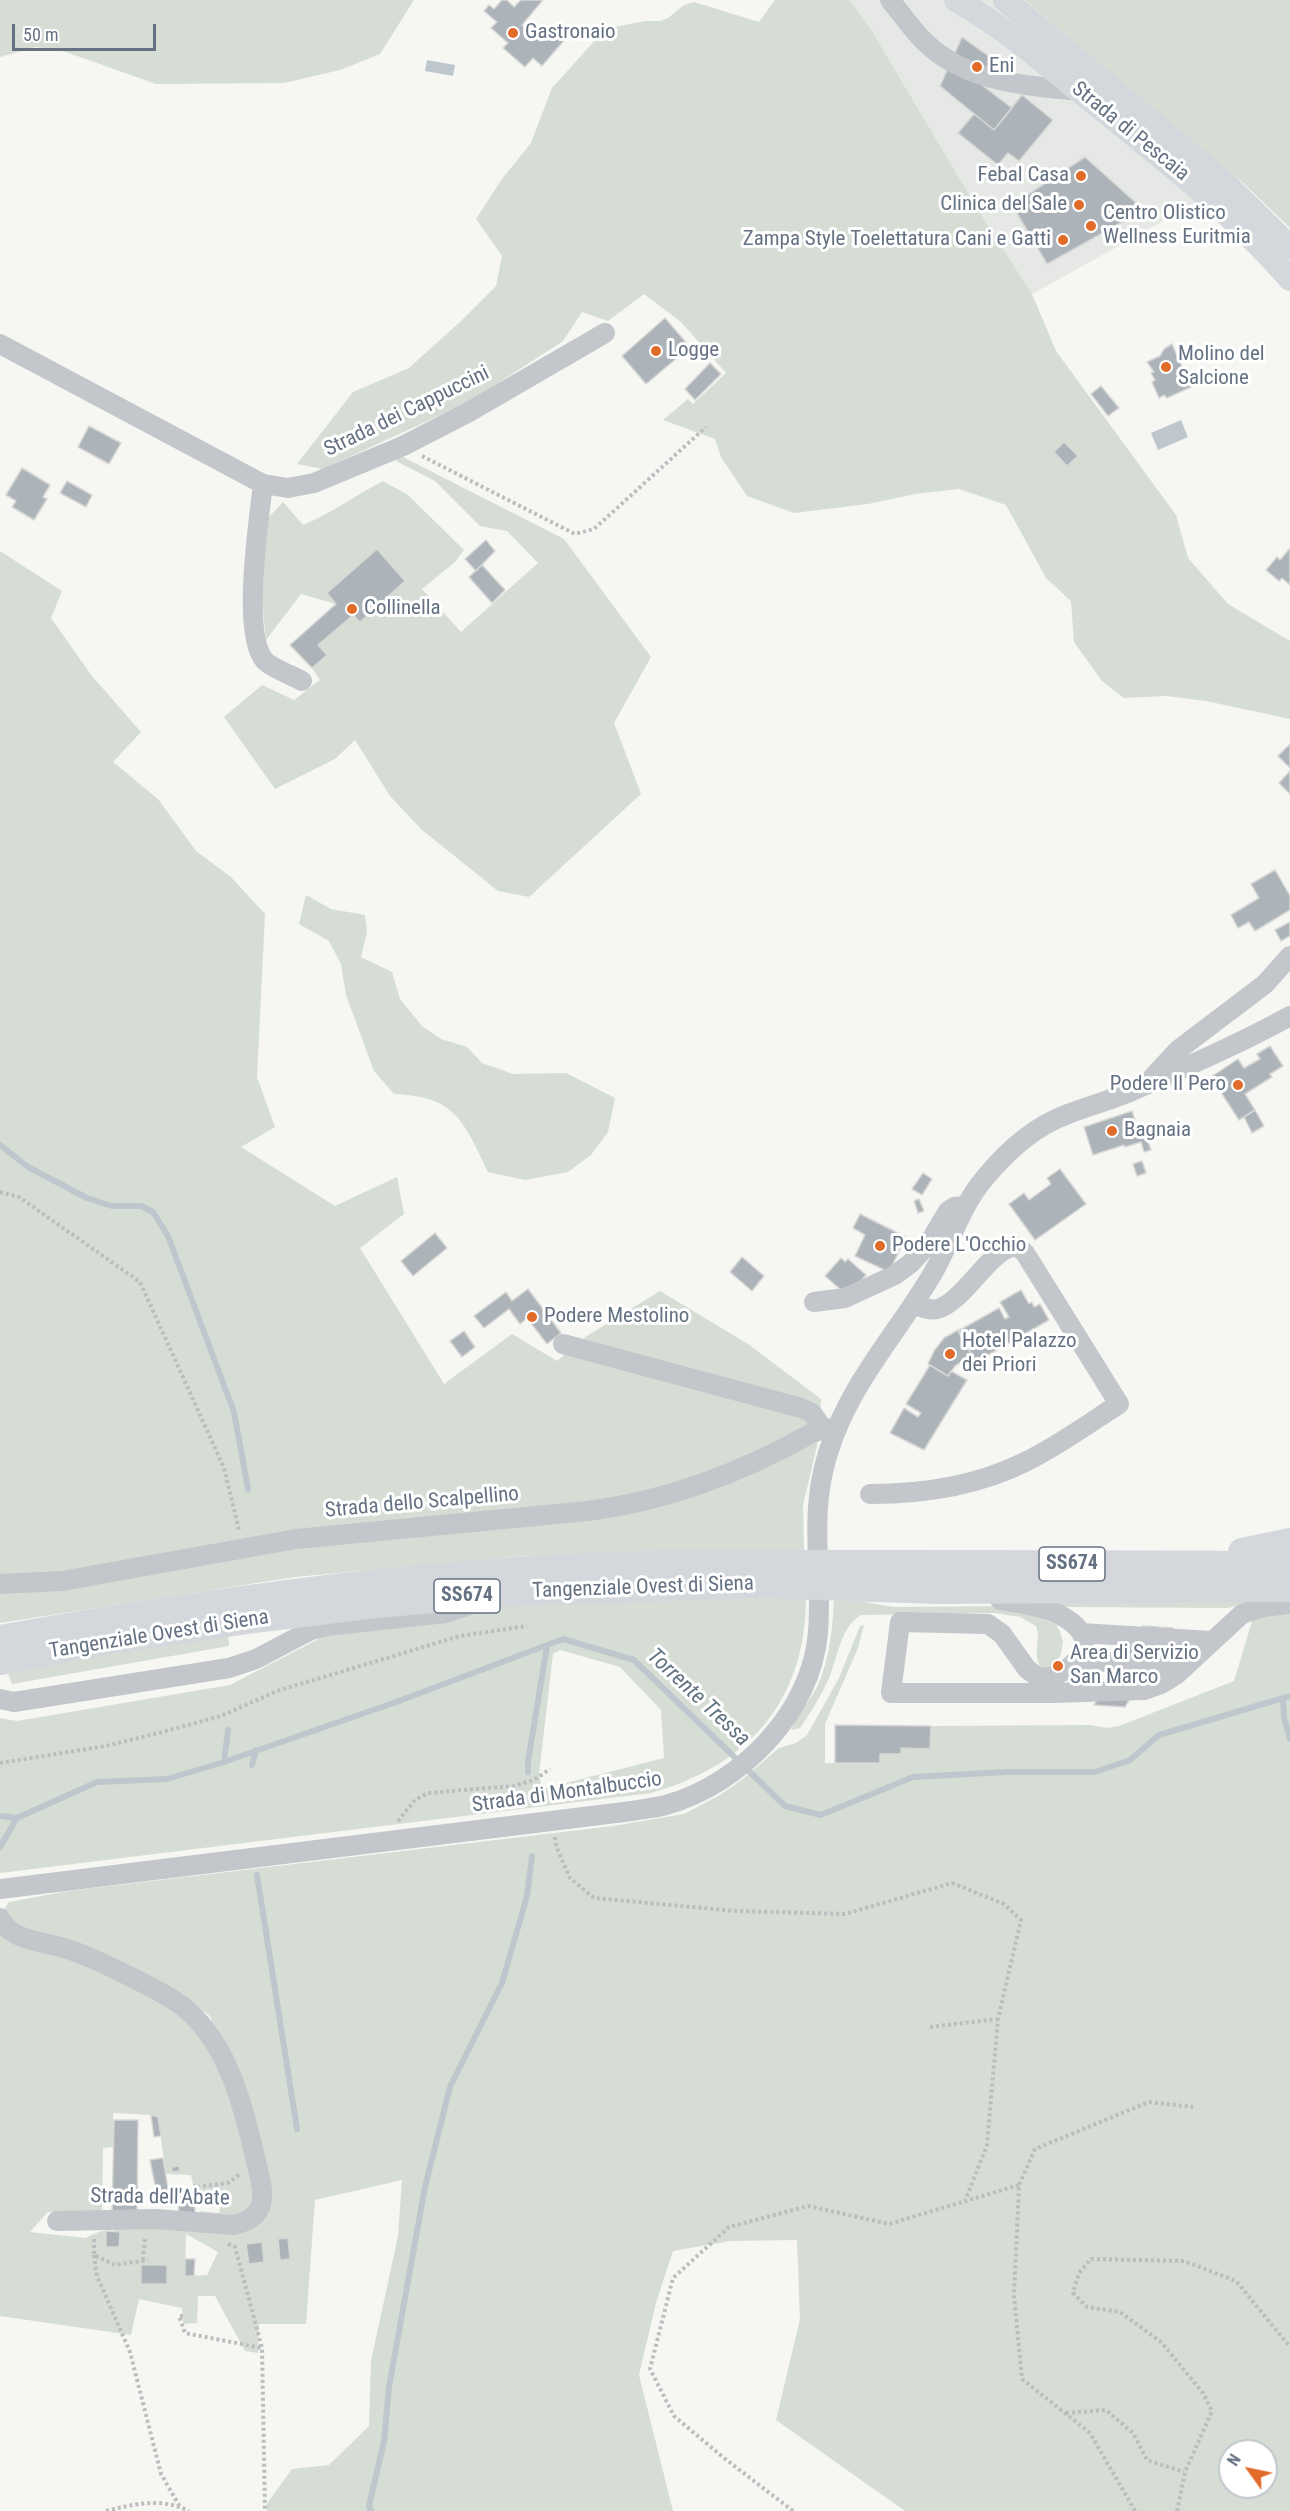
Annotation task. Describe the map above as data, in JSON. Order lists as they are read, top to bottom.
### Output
{
  "streets": {
    "highway": ["SS674", "Tangenziale Ovest di Siena"],
    "main road": ["Strada di Pescaia"],
    "street": [
      "Strada dei Cappuccini",
      "Strada dello Scalpellino",
      "Strada di Montalbuccio",
      "Strada dell'Abate"
    ]
  },
  "crossings": [
    ["Strada dello Scalpellino", "Strada di Montalbuccio"]
  ],
  "water": ["Torrente Tressa"],
  "places": [
    "Gastronaio",
    "Eni",
    "Febal Casa",
    "Clinica del Sale",
    "Centro Olistico Wellness Euritmia",
    "Zampa Style Toelettatura Cani e Gatti",
    "Logge",
    "Molino del Salcione",
    "Collinella",
    "Podere Il Pero",
    "Bagnaia",
    "Podere L'Occhio",
    "Podere Mestolino",
    "Hotel Palazzo dei Priori",
    "Area di Servizio San Marco"
  ],
  "scale_bar": "50 m",
  "north": "top left"
}
